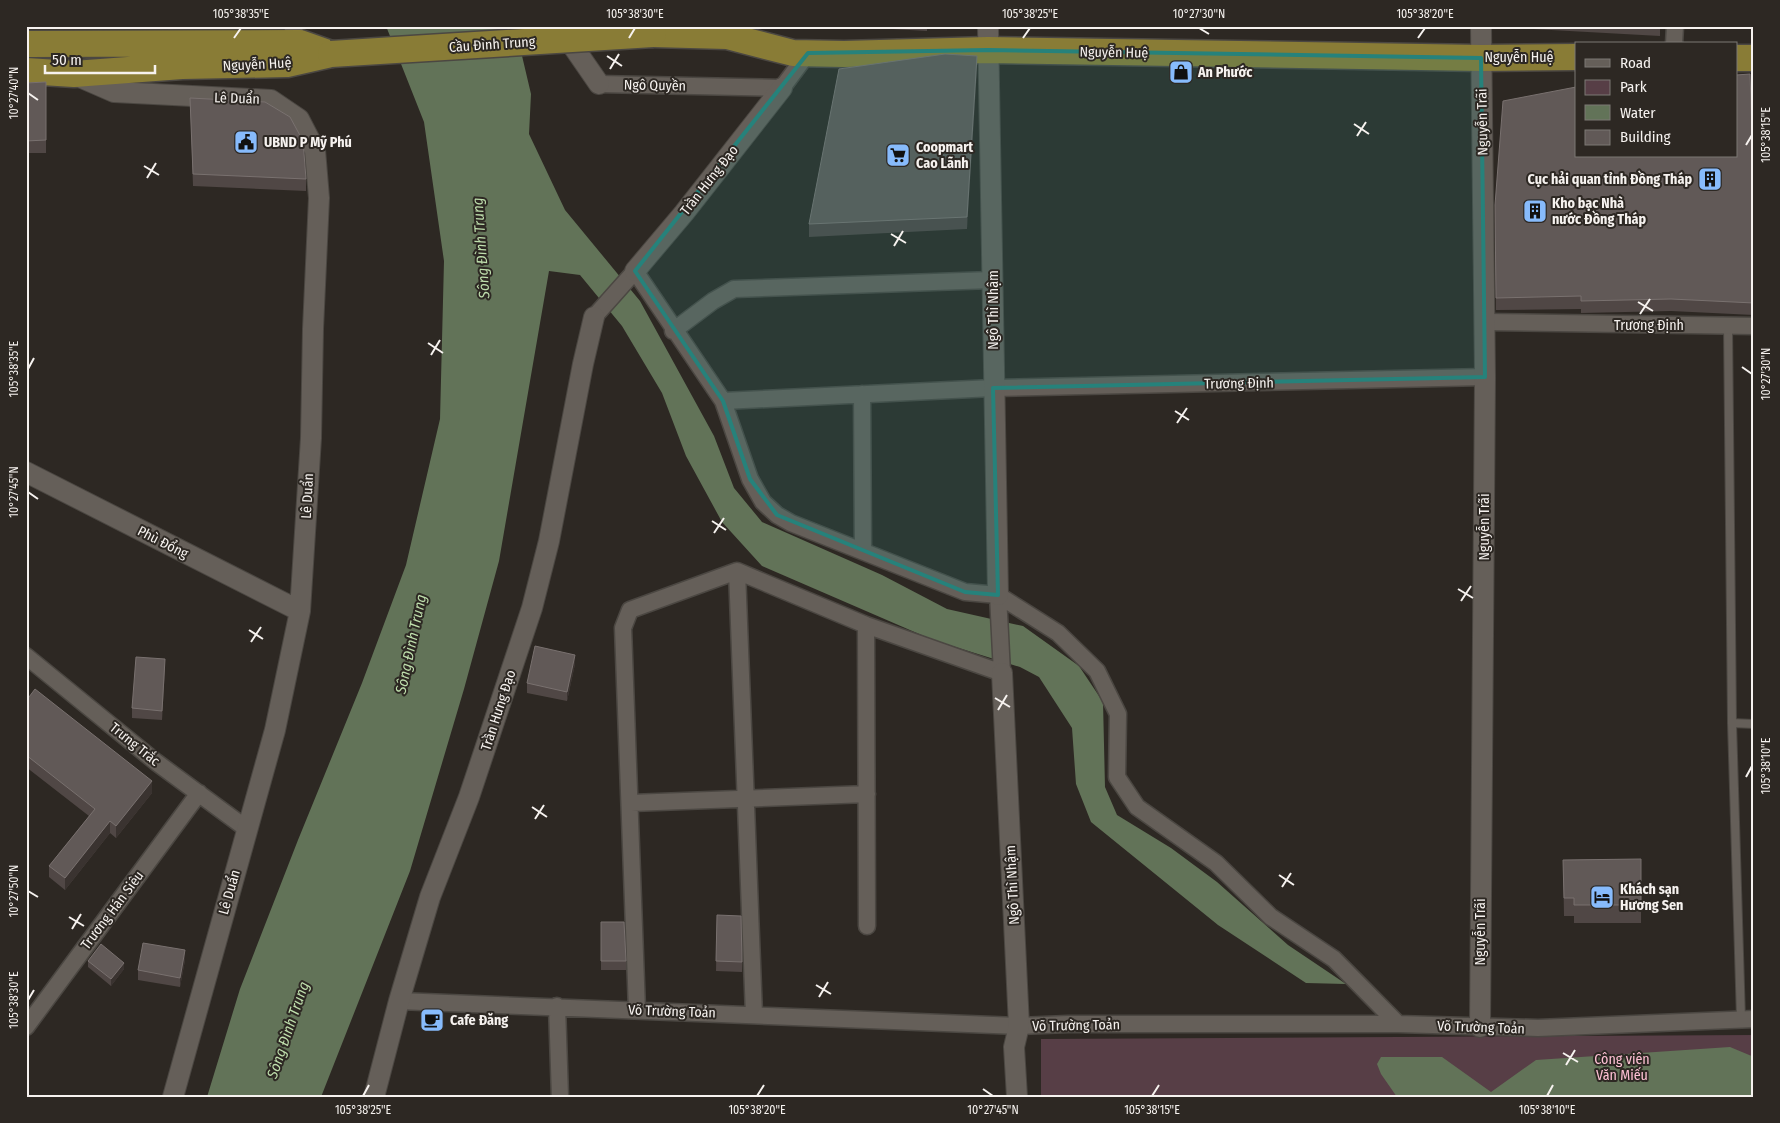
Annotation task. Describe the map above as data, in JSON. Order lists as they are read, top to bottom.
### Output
{
  "streets": {
    "highway": ["Cầu Đình Trung", "Nguyễn Huệ"],
    "street": [
      "Ngô Quyền",
      "Lê Duẩn",
      "Nguyễn Trãi",
      "Trần Hưng Đạo",
      "Ngô Thì Nhậm",
      "Trương Định",
      "Phù Đổng",
      "Trưng Trắc",
      "Trương Hán Siêu",
      "Võ Trường Toản"
    ]
  },
  "crossings": [
    ["Cầu Đình Trung", "Nguyễn Huệ"],
    ["Nguyễn Huệ", "Lê Duẩn"],
    ["Nguyễn Huệ", "Nguyễn Trãi"],
    ["Nguyễn Huệ", "Ngô Thì Nhậm"],
    ["Ngô Quyền", "Trần Hưng Đạo"],
    ["Lê Duẩn", "Phù Đổng"],
    ["Lê Duẩn", "Trưng Trắc"],
    ["Nguyễn Trãi", "Trương Định"],
    ["Nguyễn Trãi", "Võ Trường Toản"],
    ["Trần Hưng Đạo", "Võ Trường Toản"],
    ["Ngô Thì Nhậm", "Trương Định"],
    ["Ngô Thì Nhậm", "Võ Trường Toản"],
    ["Trưng Trắc", "Trương Hán Siêu"]
  ],
  "water": ["Sông Đình Trung"],
  "parks": ["Công viên Văn Miếu"],
  "places": {
    "shop": ["An Phước"],
    "public building": ["UBND P Mỹ Phú"],
    "supermarket": ["Coopmart Cao Lãnh"],
    "building": ["Cục hải quan tỉnh Đồng Tháp", "Kho bạc Nhà nước Đồng Tháp"],
    "hotel": ["Khách sạn Hương Sen"],
    "cafe": ["Cafe Đăng"]
  },
  "legend": [
    "Road",
    "Park",
    "Water",
    "Building"
  ],
  "scale_bar": "50 m",
  "coordinates": [
    "105°38'35\"E",
    "105°38'30\"E",
    "105°38'25\"E",
    "10°27'30\"N",
    "105°38'20\"E",
    "10°27'40\"N",
    "105°38'15\"E",
    "10°27'45\"N",
    "105°38'10\"E",
    "10°27'50\"N"
  ]
}
